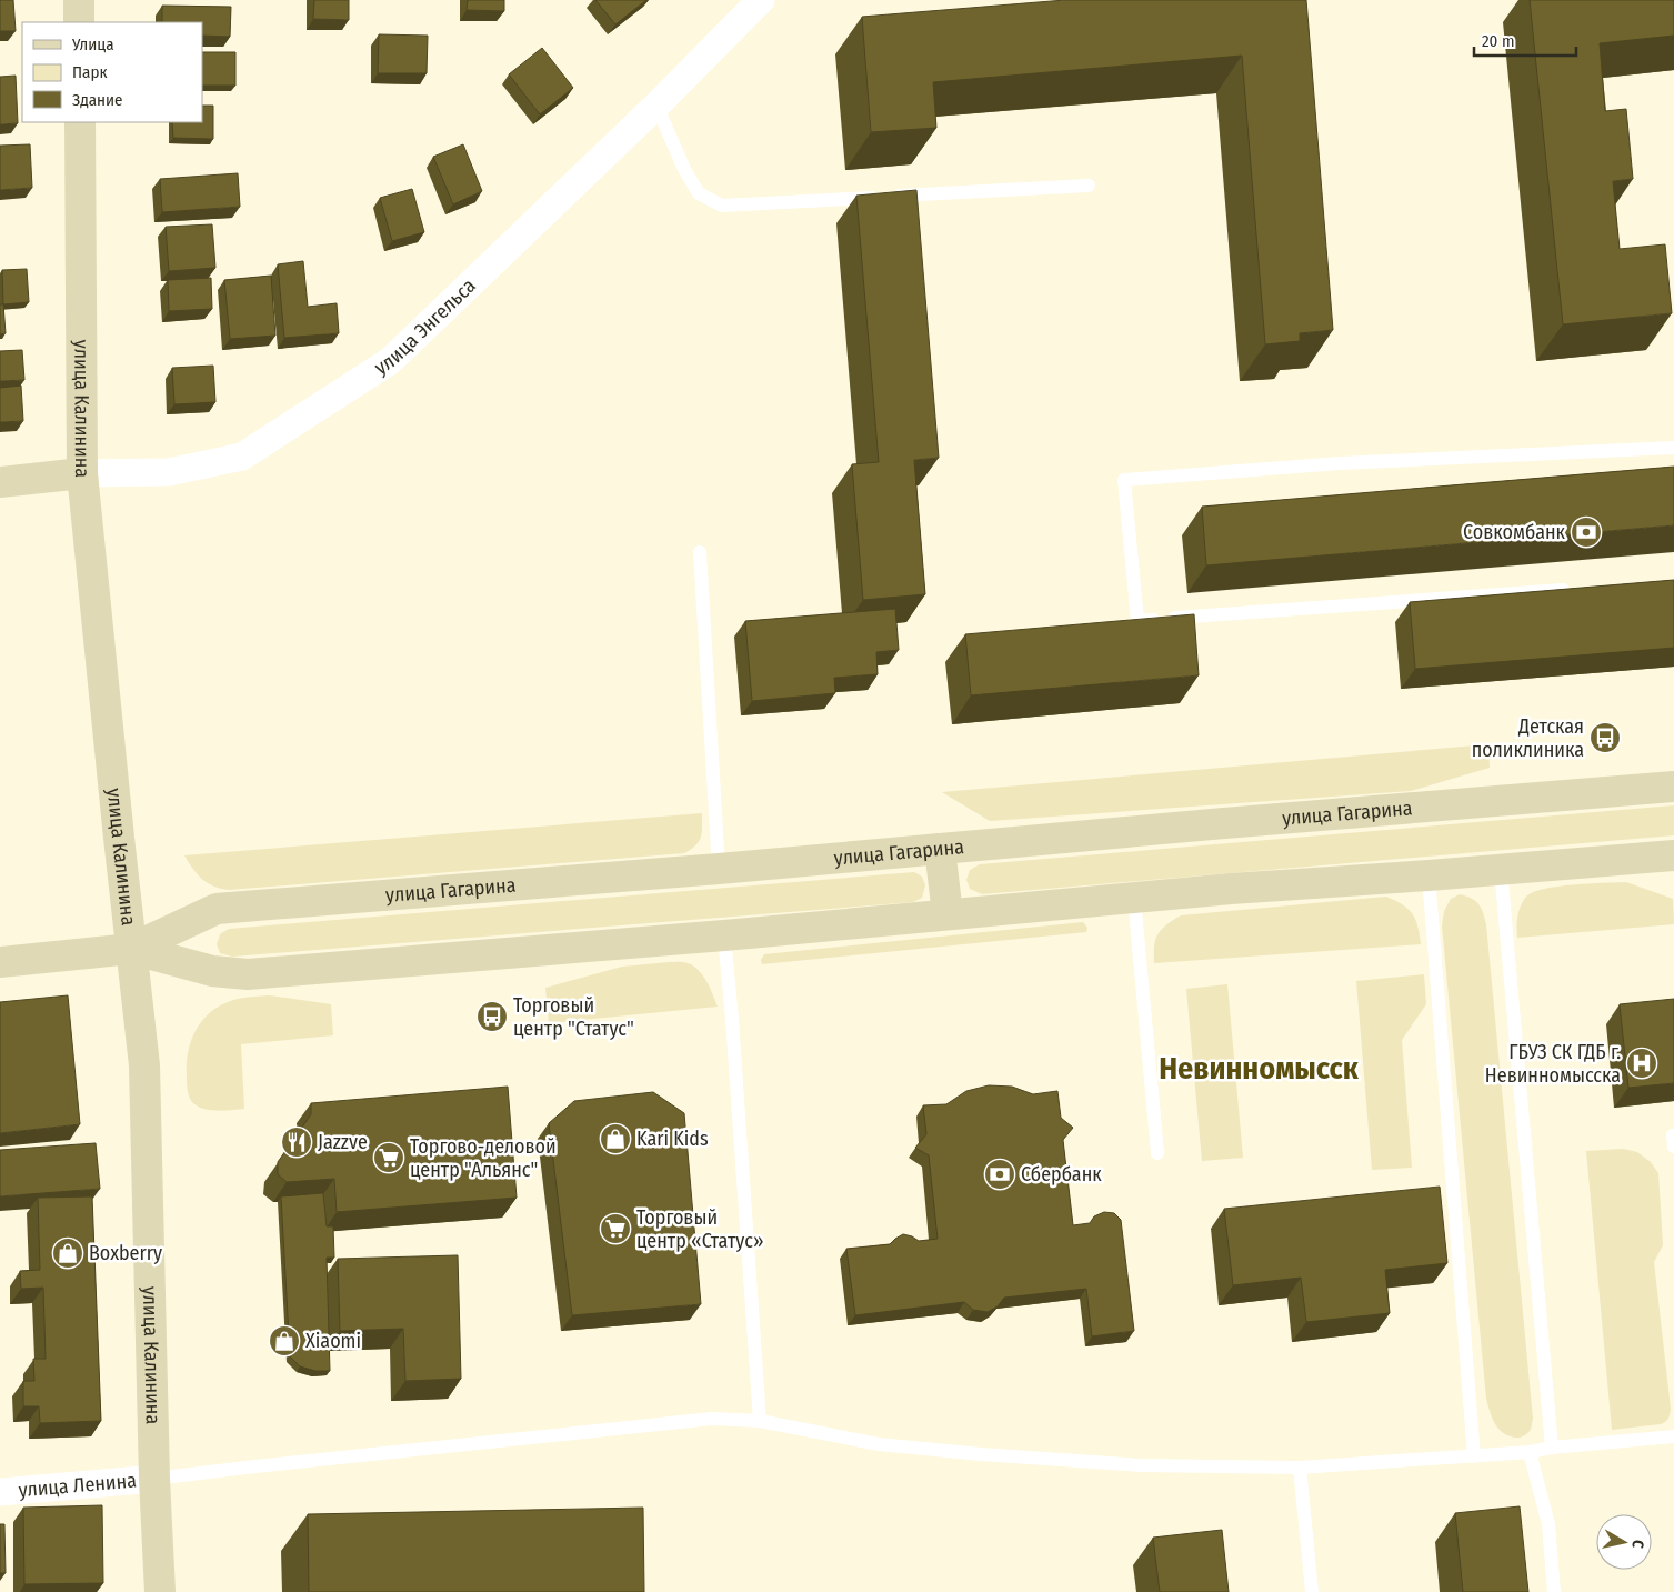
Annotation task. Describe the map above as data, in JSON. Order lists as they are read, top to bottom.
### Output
{
  "streets": {
    "main road": ["улица Энгельса", "улица Калинина", "улица Гагарина"],
    "street": ["улица Ленина"]
  },
  "crossings": [
    ["улица Энгельса", "улица Калинина"],
    ["улица Калинина", "улица Гагарина"],
    ["улица Калинина", "улица Ленина"]
  ],
  "districts": ["Невинномысск"],
  "places": {
    "bank": ["Совкомбанк", "Сбербанк"],
    "bus stop": ["Детская поликлиника", "Торговый центр \"Статус\""],
    "hospital": ["ГБУЗ СК ГДБ г. Невинномысска"],
    "shop": ["Kari Kids", "Boxberry", "Xiaomi"],
    "restaurant": ["Jazzve"],
    "supermarket": ["Торгово-деловой центр \"Альянс\"", "Торговый центр «Статус»"]
  },
  "legend": ["Улица", "Парк", "Здание"],
  "scale_bar": "20 m",
  "north": "right"
}
